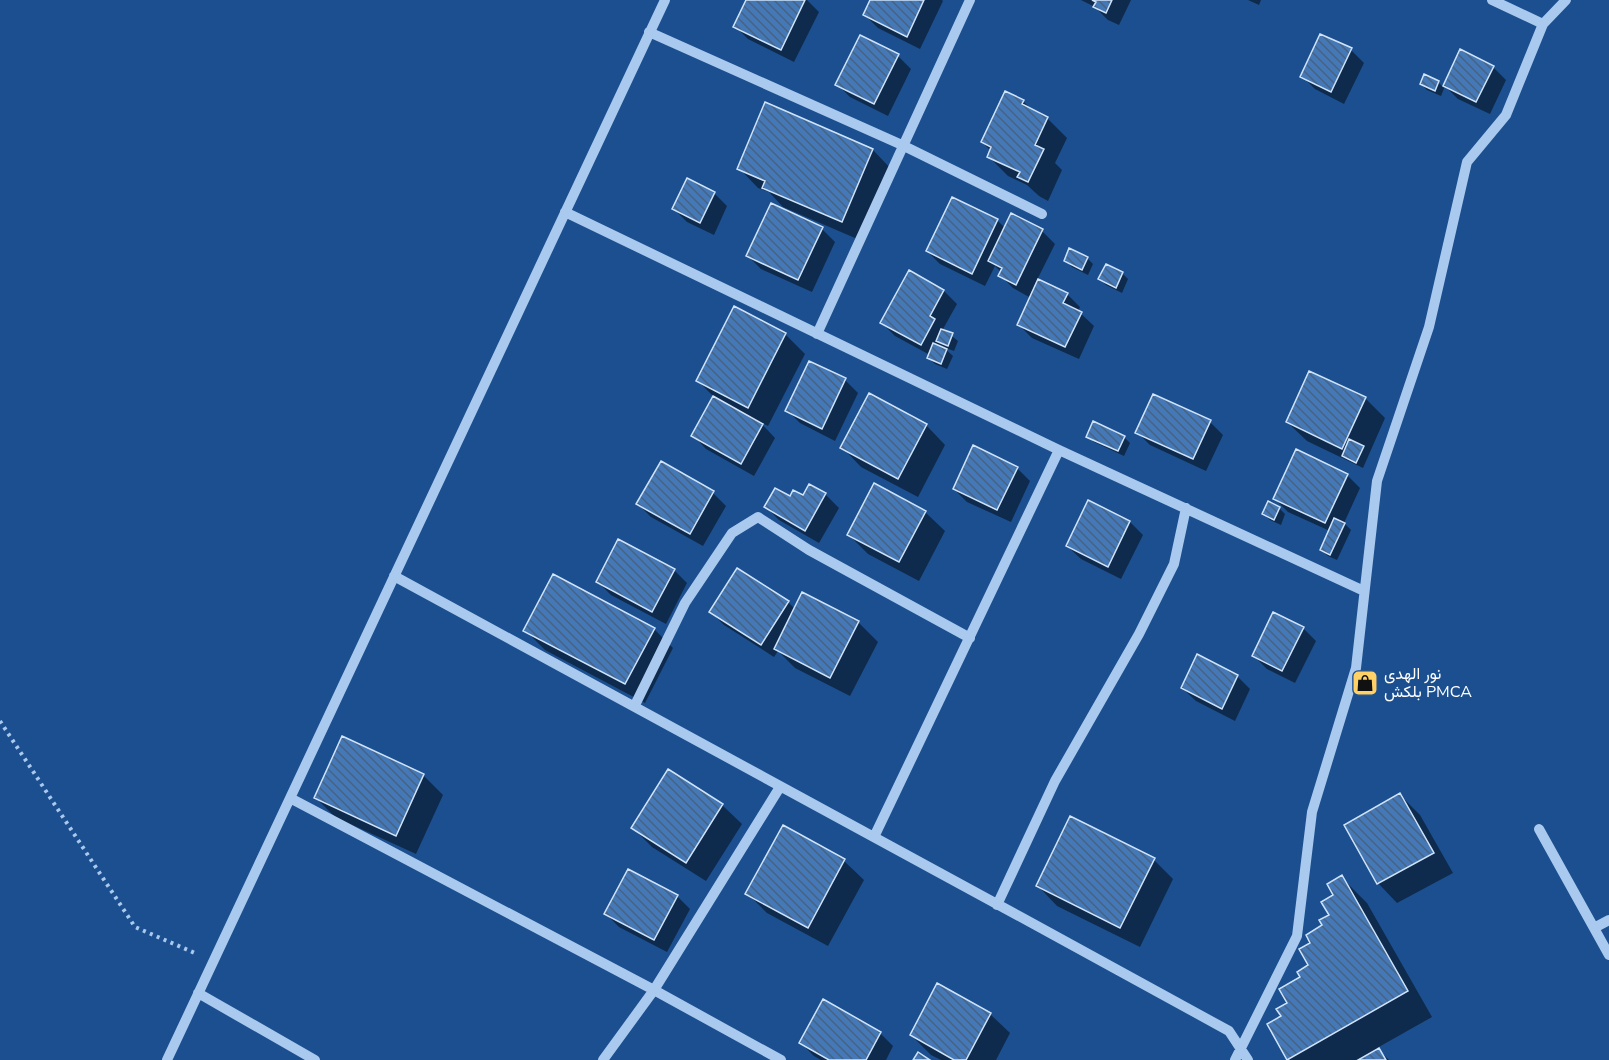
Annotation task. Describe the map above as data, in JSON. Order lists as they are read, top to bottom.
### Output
{
  "places": {
    "shop": ["نور الهدى بلكش PMCA"]
  }
}
